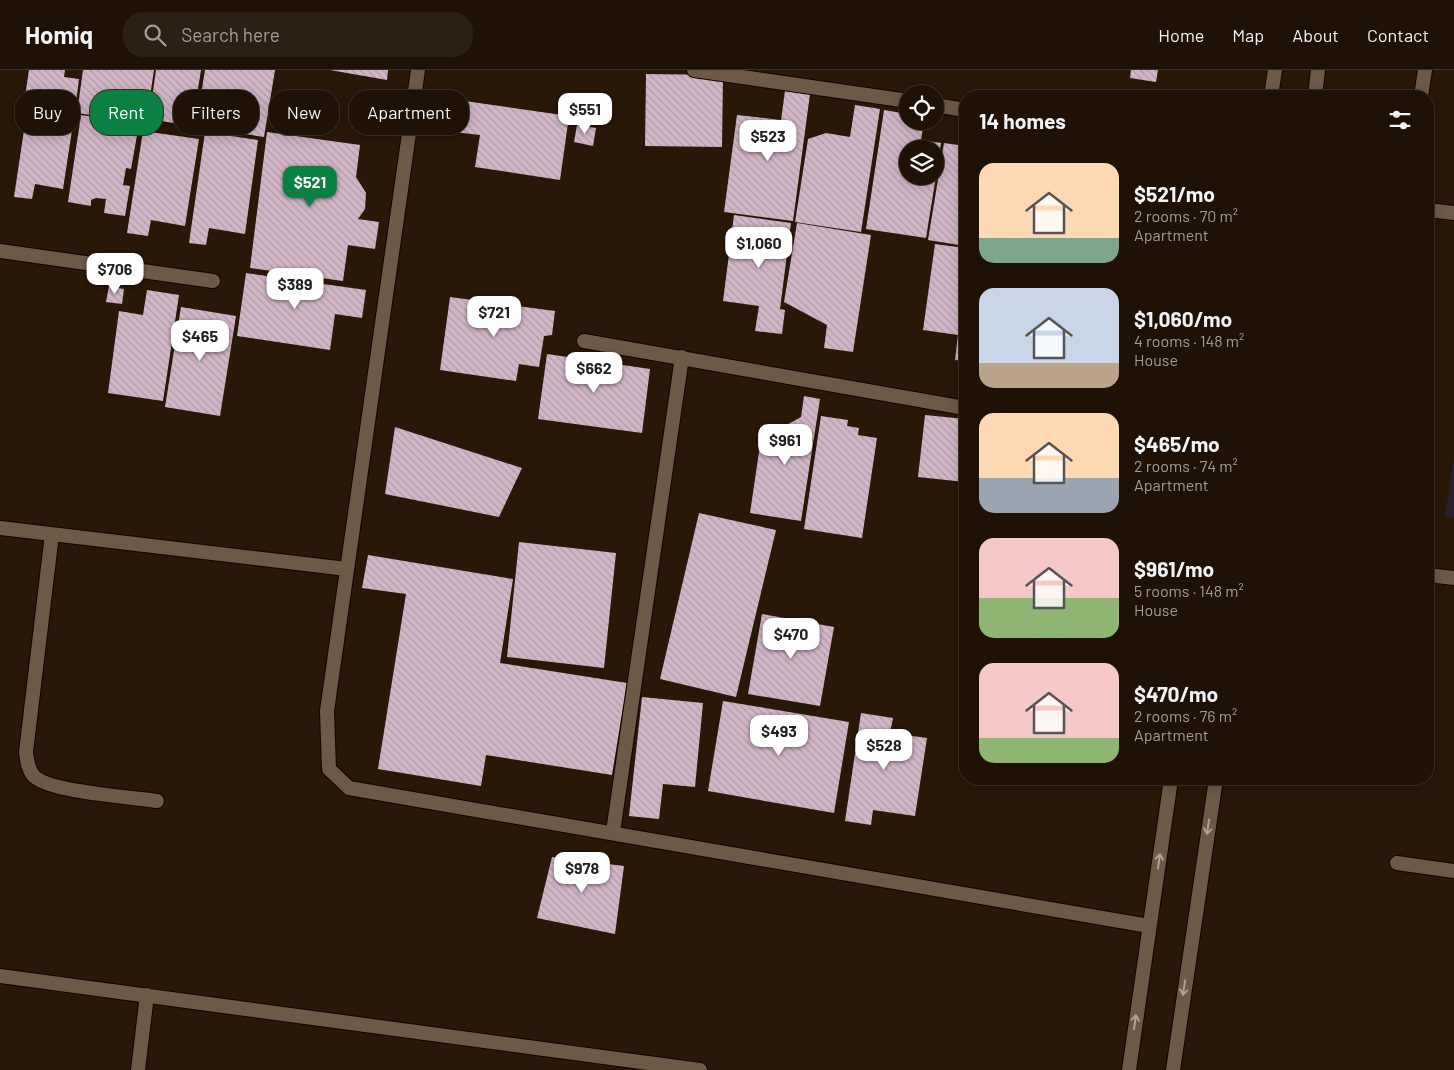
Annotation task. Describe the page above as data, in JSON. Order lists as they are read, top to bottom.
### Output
{
  "page": {
    "header": "Homiq",
    "search": "Search here",
    "nav": [
      "Home",
      "Map",
      "About",
      "Contact"
    ],
    "chip": [
      "Buy",
      "Rent",
      "Filters",
      "New",
      "Apartment"
    ],
    "heading": "14 homes",
    "price": [
      "$551",
      "$523",
      "$521",
      "$1,060",
      "$706",
      "$389",
      "$721",
      "$465",
      "$662",
      "$961",
      "$470",
      "$493",
      "$528",
      "$978"
    ],
    "list": [
      {
        "name": "$521/mo",
        "note": "2 rooms · 70 m² · Apartment"
      },
      {
        "name": "$1,060/mo",
        "note": "4 rooms · 148 m² · House"
      },
      {
        "name": "$465/mo",
        "note": "2 rooms · 74 m² · Apartment"
      },
      {
        "name": "$961/mo",
        "note": "5 rooms · 148 m² · House"
      },
      {
        "name": "$470/mo",
        "note": "2 rooms · 76 m² · Apartment"
      }
    ]
  }
}
